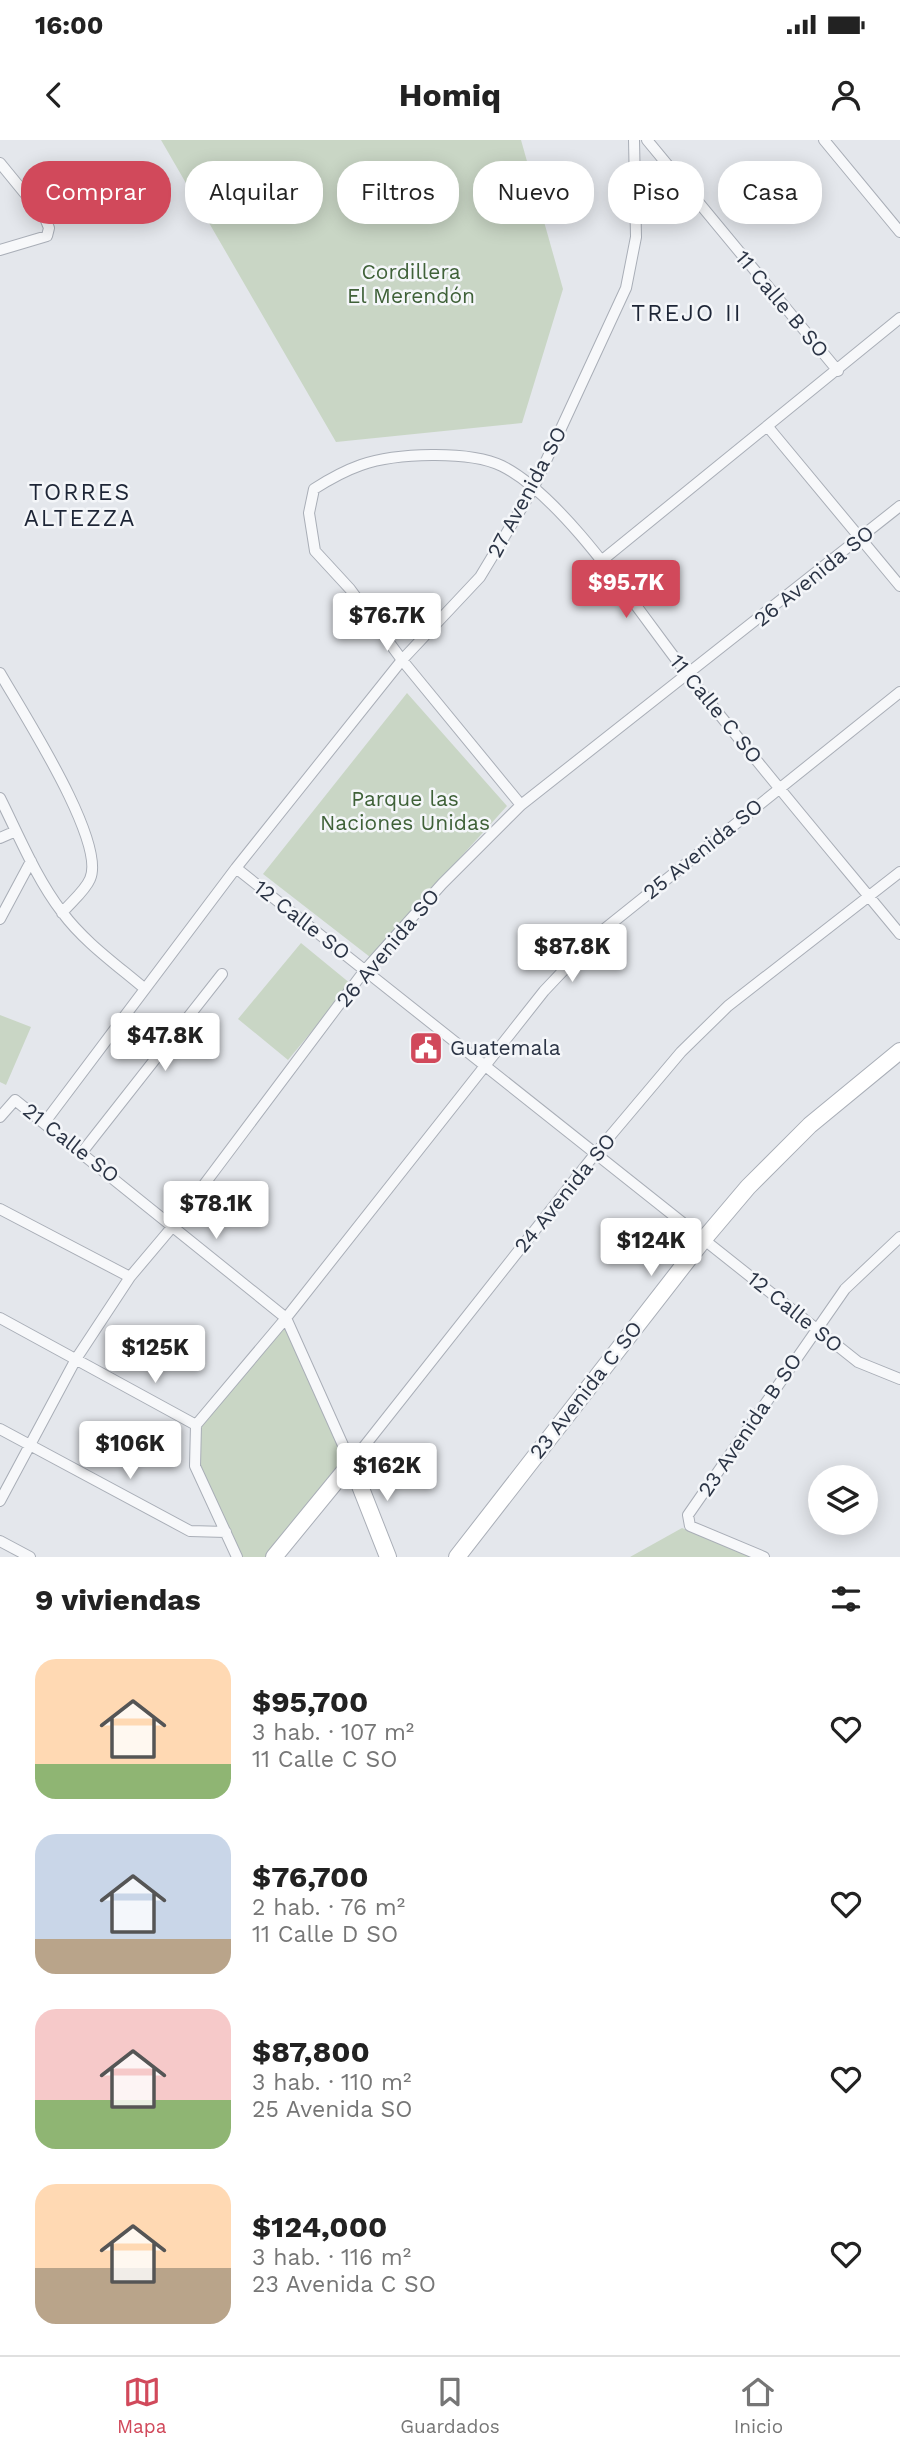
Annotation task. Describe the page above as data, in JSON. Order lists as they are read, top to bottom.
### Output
{
  "streets": {
    "street": [
      "11 Calle B SO",
      "27 Avenida SO",
      "26 Avenida SO",
      "11 Calle C SO",
      "25 Avenida SO",
      "12 Calle SO",
      "21 Calle SO",
      "24 Avenida SO",
      "23 Avenida C SO",
      "23 Avenida B SO"
    ]
  },
  "crossings": [
    ["27 Avenida SO", "11 Calle C SO"],
    ["27 Avenida SO", "12 Calle SO"],
    ["27 Avenida SO", "21 Calle SO"],
    ["26 Avenida SO", "11 Calle C SO"],
    ["26 Avenida SO", "12 Calle SO"],
    ["26 Avenida SO", "21 Calle SO"],
    ["11 Calle C SO", "25 Avenida SO"],
    ["11 Calle C SO", "24 Avenida SO"],
    ["25 Avenida SO", "12 Calle SO"],
    ["25 Avenida SO", "21 Calle SO"],
    ["12 Calle SO", "24 Avenida SO"],
    ["12 Calle SO", "23 Avenida C SO"],
    ["12 Calle SO", "23 Avenida B SO"],
    ["21 Calle SO", "24 Avenida SO"]
  ],
  "districts": ["TREJO II", "TORRES ALTEZZA"],
  "parks": ["Cordillera El Merendón", "Parque las Naciones Unidas"],
  "places": {
    "public building": ["Guatemala"]
  },
  "page": {
    "status": "16:00",
    "header": "Homiq",
    "chip": [
      "Comprar",
      "Alquilar",
      "Filtros",
      "Nuevo",
      "Piso",
      "Casa"
    ],
    "price": [
      "$95.7K",
      "$76.7K",
      "$87.8K",
      "$47.8K",
      "$78.1K",
      "$124K",
      "$125K",
      "$106K",
      "$162K"
    ],
    "heading": "9 viviendas",
    "list": [
      {
        "name": "$95,700",
        "note": "3 hab. · 107 m² · 11 Calle C SO"
      },
      {
        "name": "$76,700",
        "note": "2 hab. · 76 m² · 11 Calle D SO"
      },
      {
        "name": "$87,800",
        "note": "3 hab. · 110 m² · 25 Avenida SO"
      },
      {
        "name": "$124,000",
        "note": "3 hab. · 116 m² · 23 Avenida C SO"
      }
    ],
    "tabs": ["Mapa", "Guardados", "Inicio"]
  }
}
